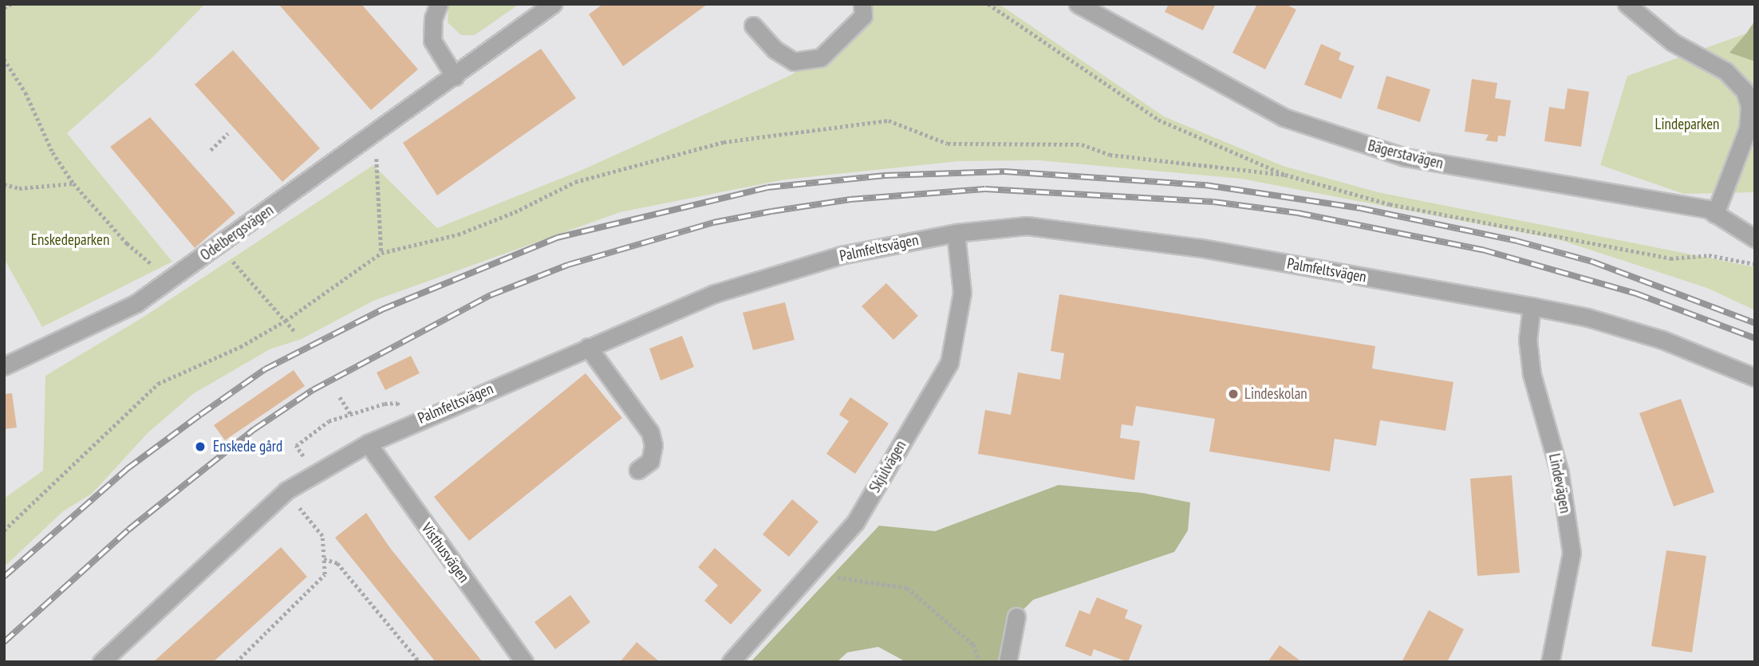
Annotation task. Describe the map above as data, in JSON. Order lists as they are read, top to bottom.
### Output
{
  "streets": {
    "street": [
      "Bägerstavägen",
      "Odelbergsvägen",
      "Palmfeltsvägen",
      "Skjulvägen",
      "Lindevägen",
      "Visthusvägen"
    ]
  },
  "crossings": [
    ["Palmfeltsvägen", "Skjulvägen"],
    ["Palmfeltsvägen", "Lindevägen"],
    ["Palmfeltsvägen", "Visthusvägen"]
  ],
  "parks": ["Lindeparken", "Enskedeparken"],
  "places": ["Lindeskolan", "Enskede gård"]
}
